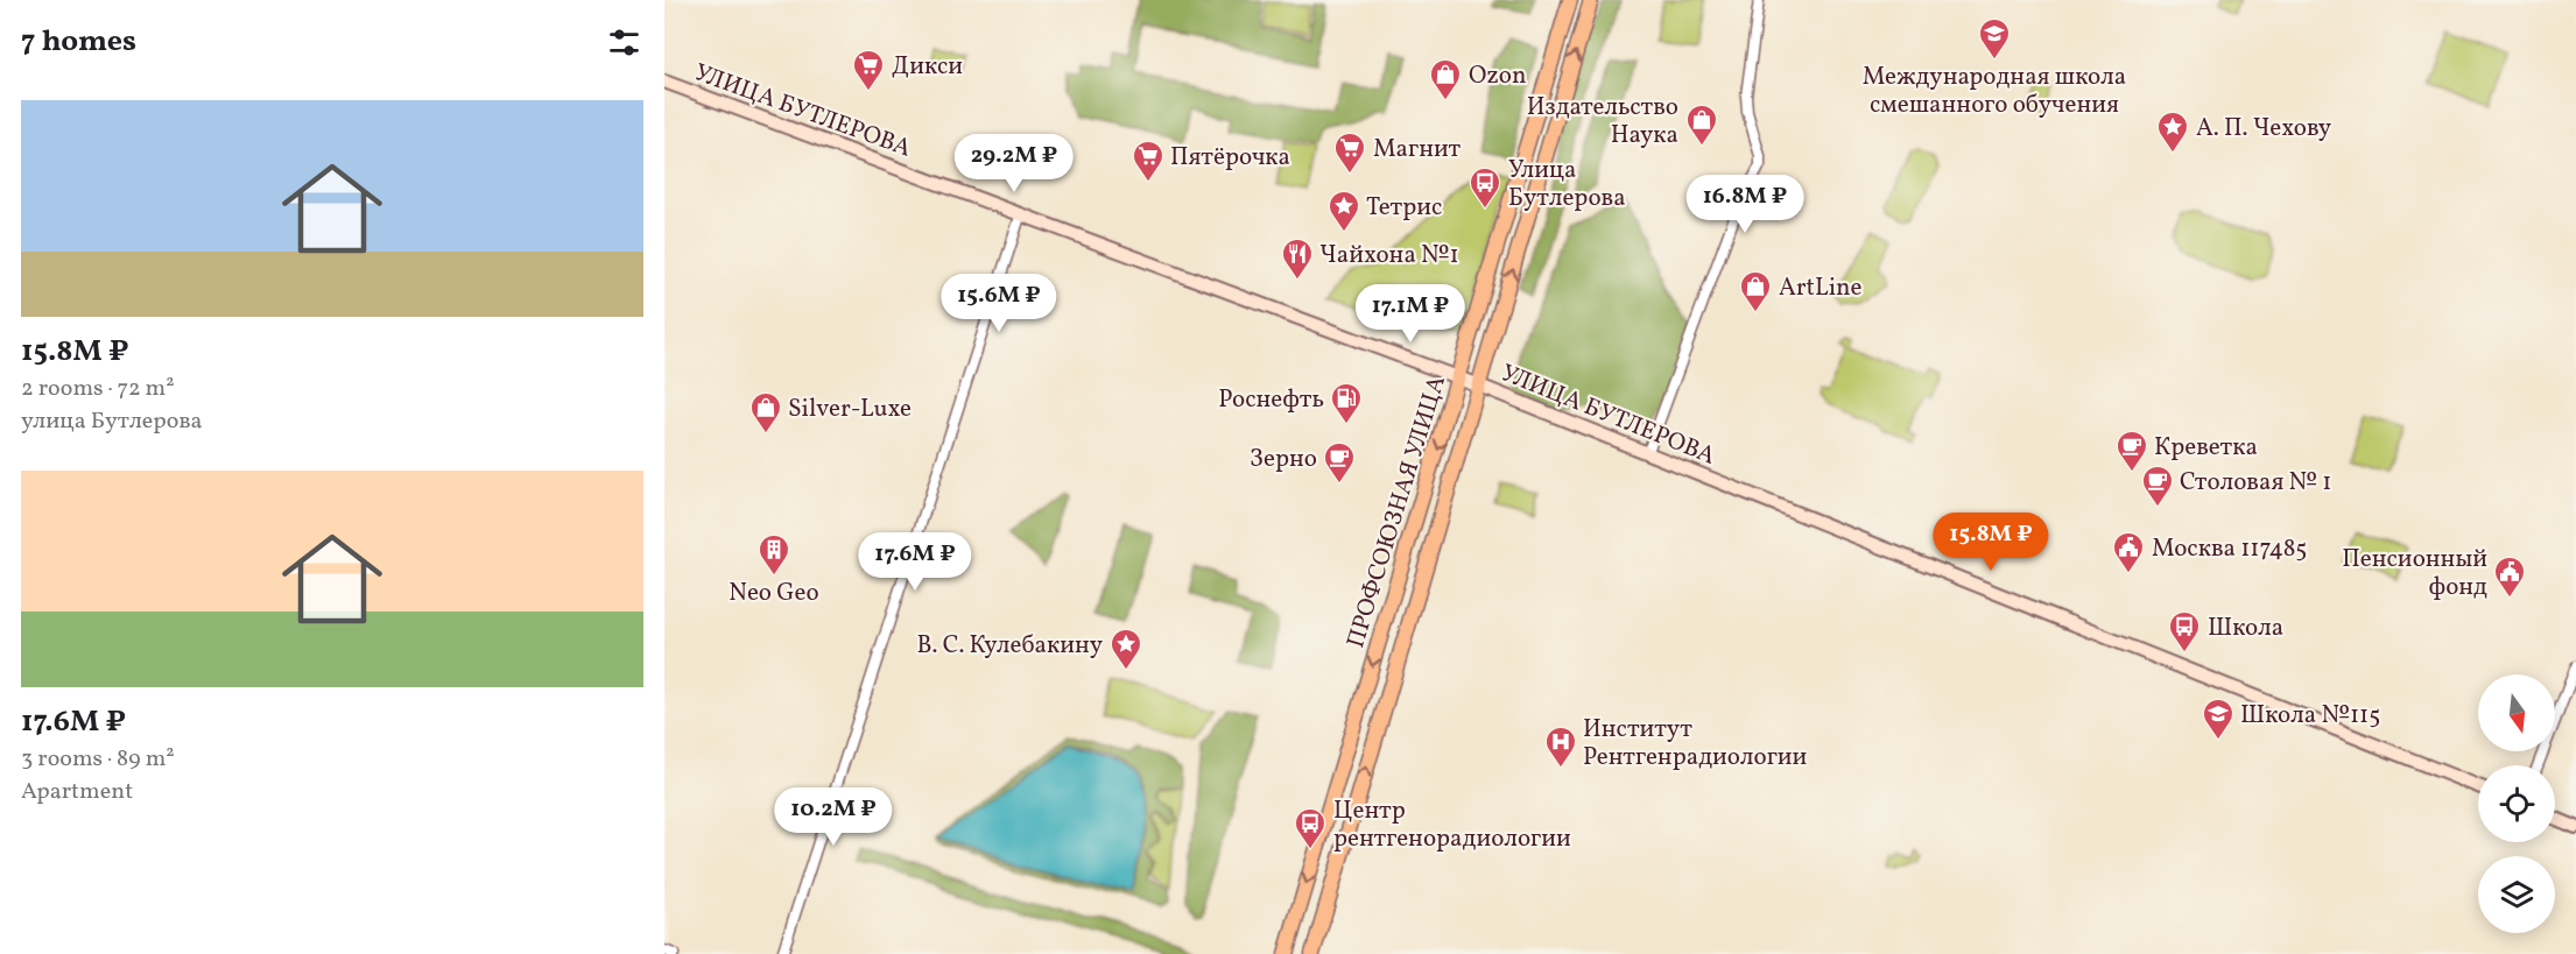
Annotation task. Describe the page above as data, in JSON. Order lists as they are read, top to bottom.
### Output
{
  "streets": {
    "main road": ["ПРОФСОЮЗНАЯ УЛИЦА"],
    "street": ["УЛИЦА БУТЛЕРОВА"]
  },
  "crossings": [
    ["УЛИЦА БУТЛЕРОВА", "ПРОФСОЮЗНАЯ УЛИЦА"]
  ],
  "places": {
    "school or university": ["Международная школа смешанного обучения", "Школа №115"],
    "supermarket": ["Дикси", "Магнит", "Пятёрочка"],
    "shop": [
      "Ozon",
      "Издательство Наука",
      "ArtLine",
      "Silver-Luxe"
    ],
    "place": ["А. П. Чехову", "Тетрис", "В. С. Кулебакину"],
    "bus stop": ["Улица Бутлерова", "Школа", "Центр рентгенорадиологии"],
    "restaurant": ["Чайхона №1"],
    "fuel station": ["Роснефть"],
    "cafe": ["Креветка", "Зерно", "Столовая № 1"],
    "public building": ["Москва 117485", "Пенсионный фонд"],
    "building": ["Neo Geo"],
    "hospital": ["Институт Рентгенрадиологии"]
  },
  "north": "bottom",
  "page": {
    "heading": "7 homes",
    "list": [
      {
        "name": "15.8M ₽",
        "note": "2 rooms · 72 m² · улица Бутлерова"
      },
      {
        "name": "17.6M ₽",
        "note": "3 rooms · 89 m² · Apartment"
      }
    ],
    "price": [
      "29.2M ₽",
      "16.8M ₽",
      "15.6M ₽",
      "17.1M ₽",
      "15.8M ₽",
      "17.6M ₽",
      "10.2M ₽"
    ]
  }
}
